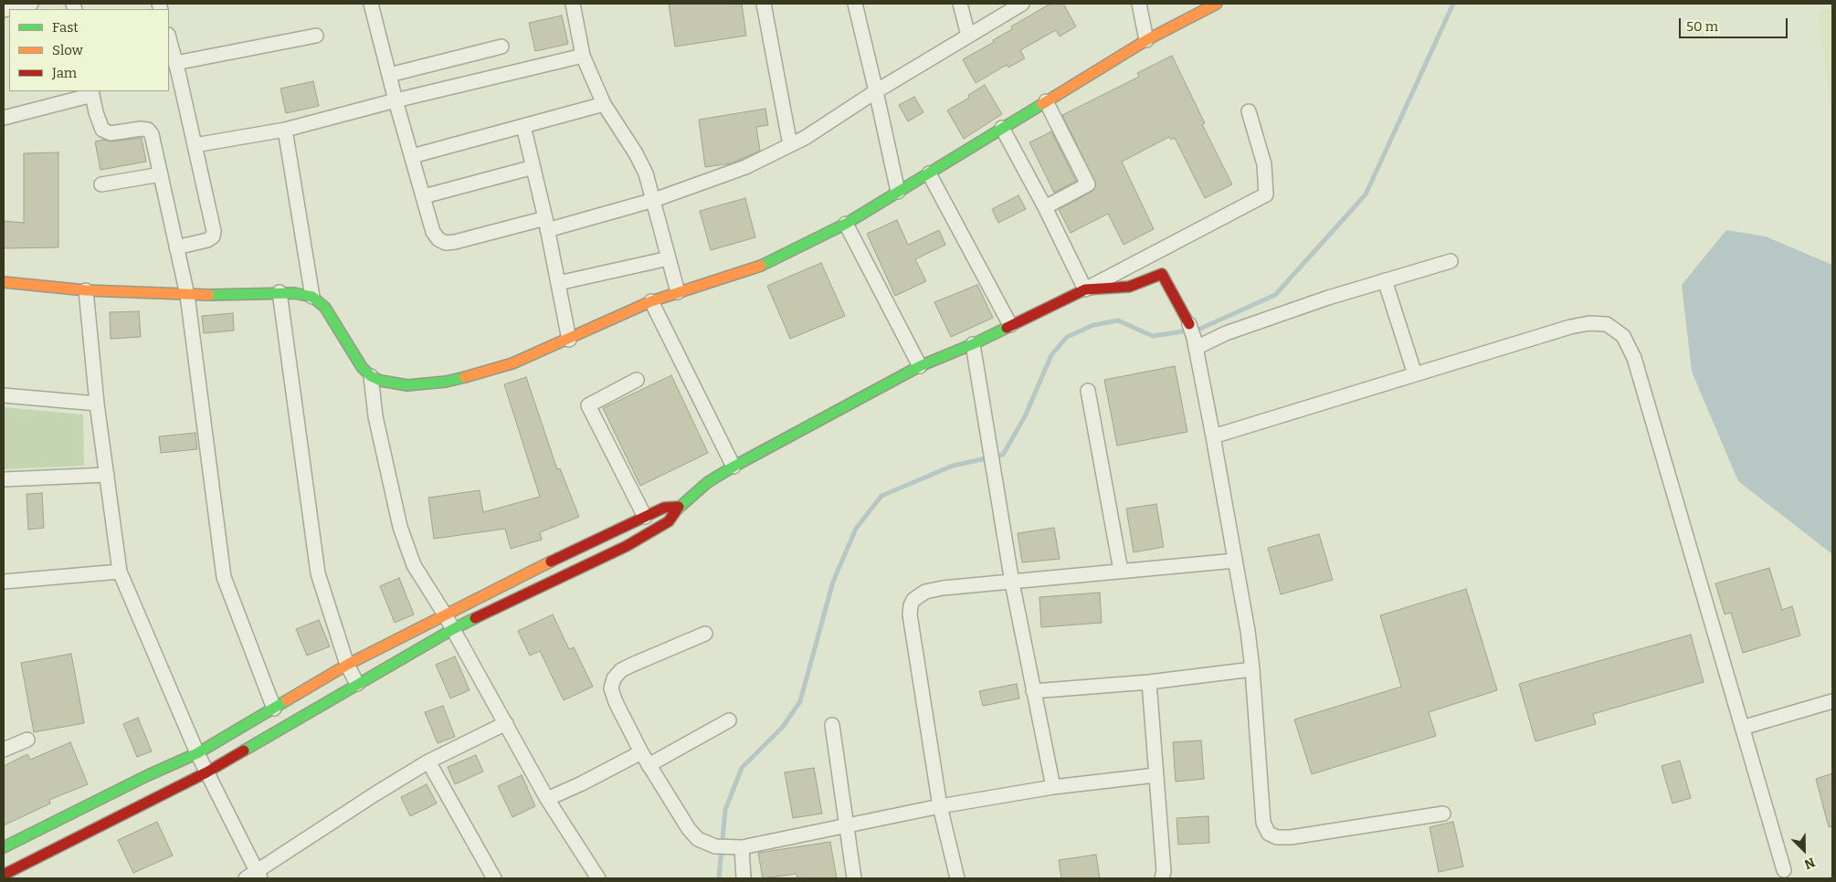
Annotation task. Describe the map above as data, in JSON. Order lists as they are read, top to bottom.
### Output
{
  "legend": ["Fast", "Slow", "Jam"],
  "scale_bar": "50 m",
  "north": "bottom right"
}
